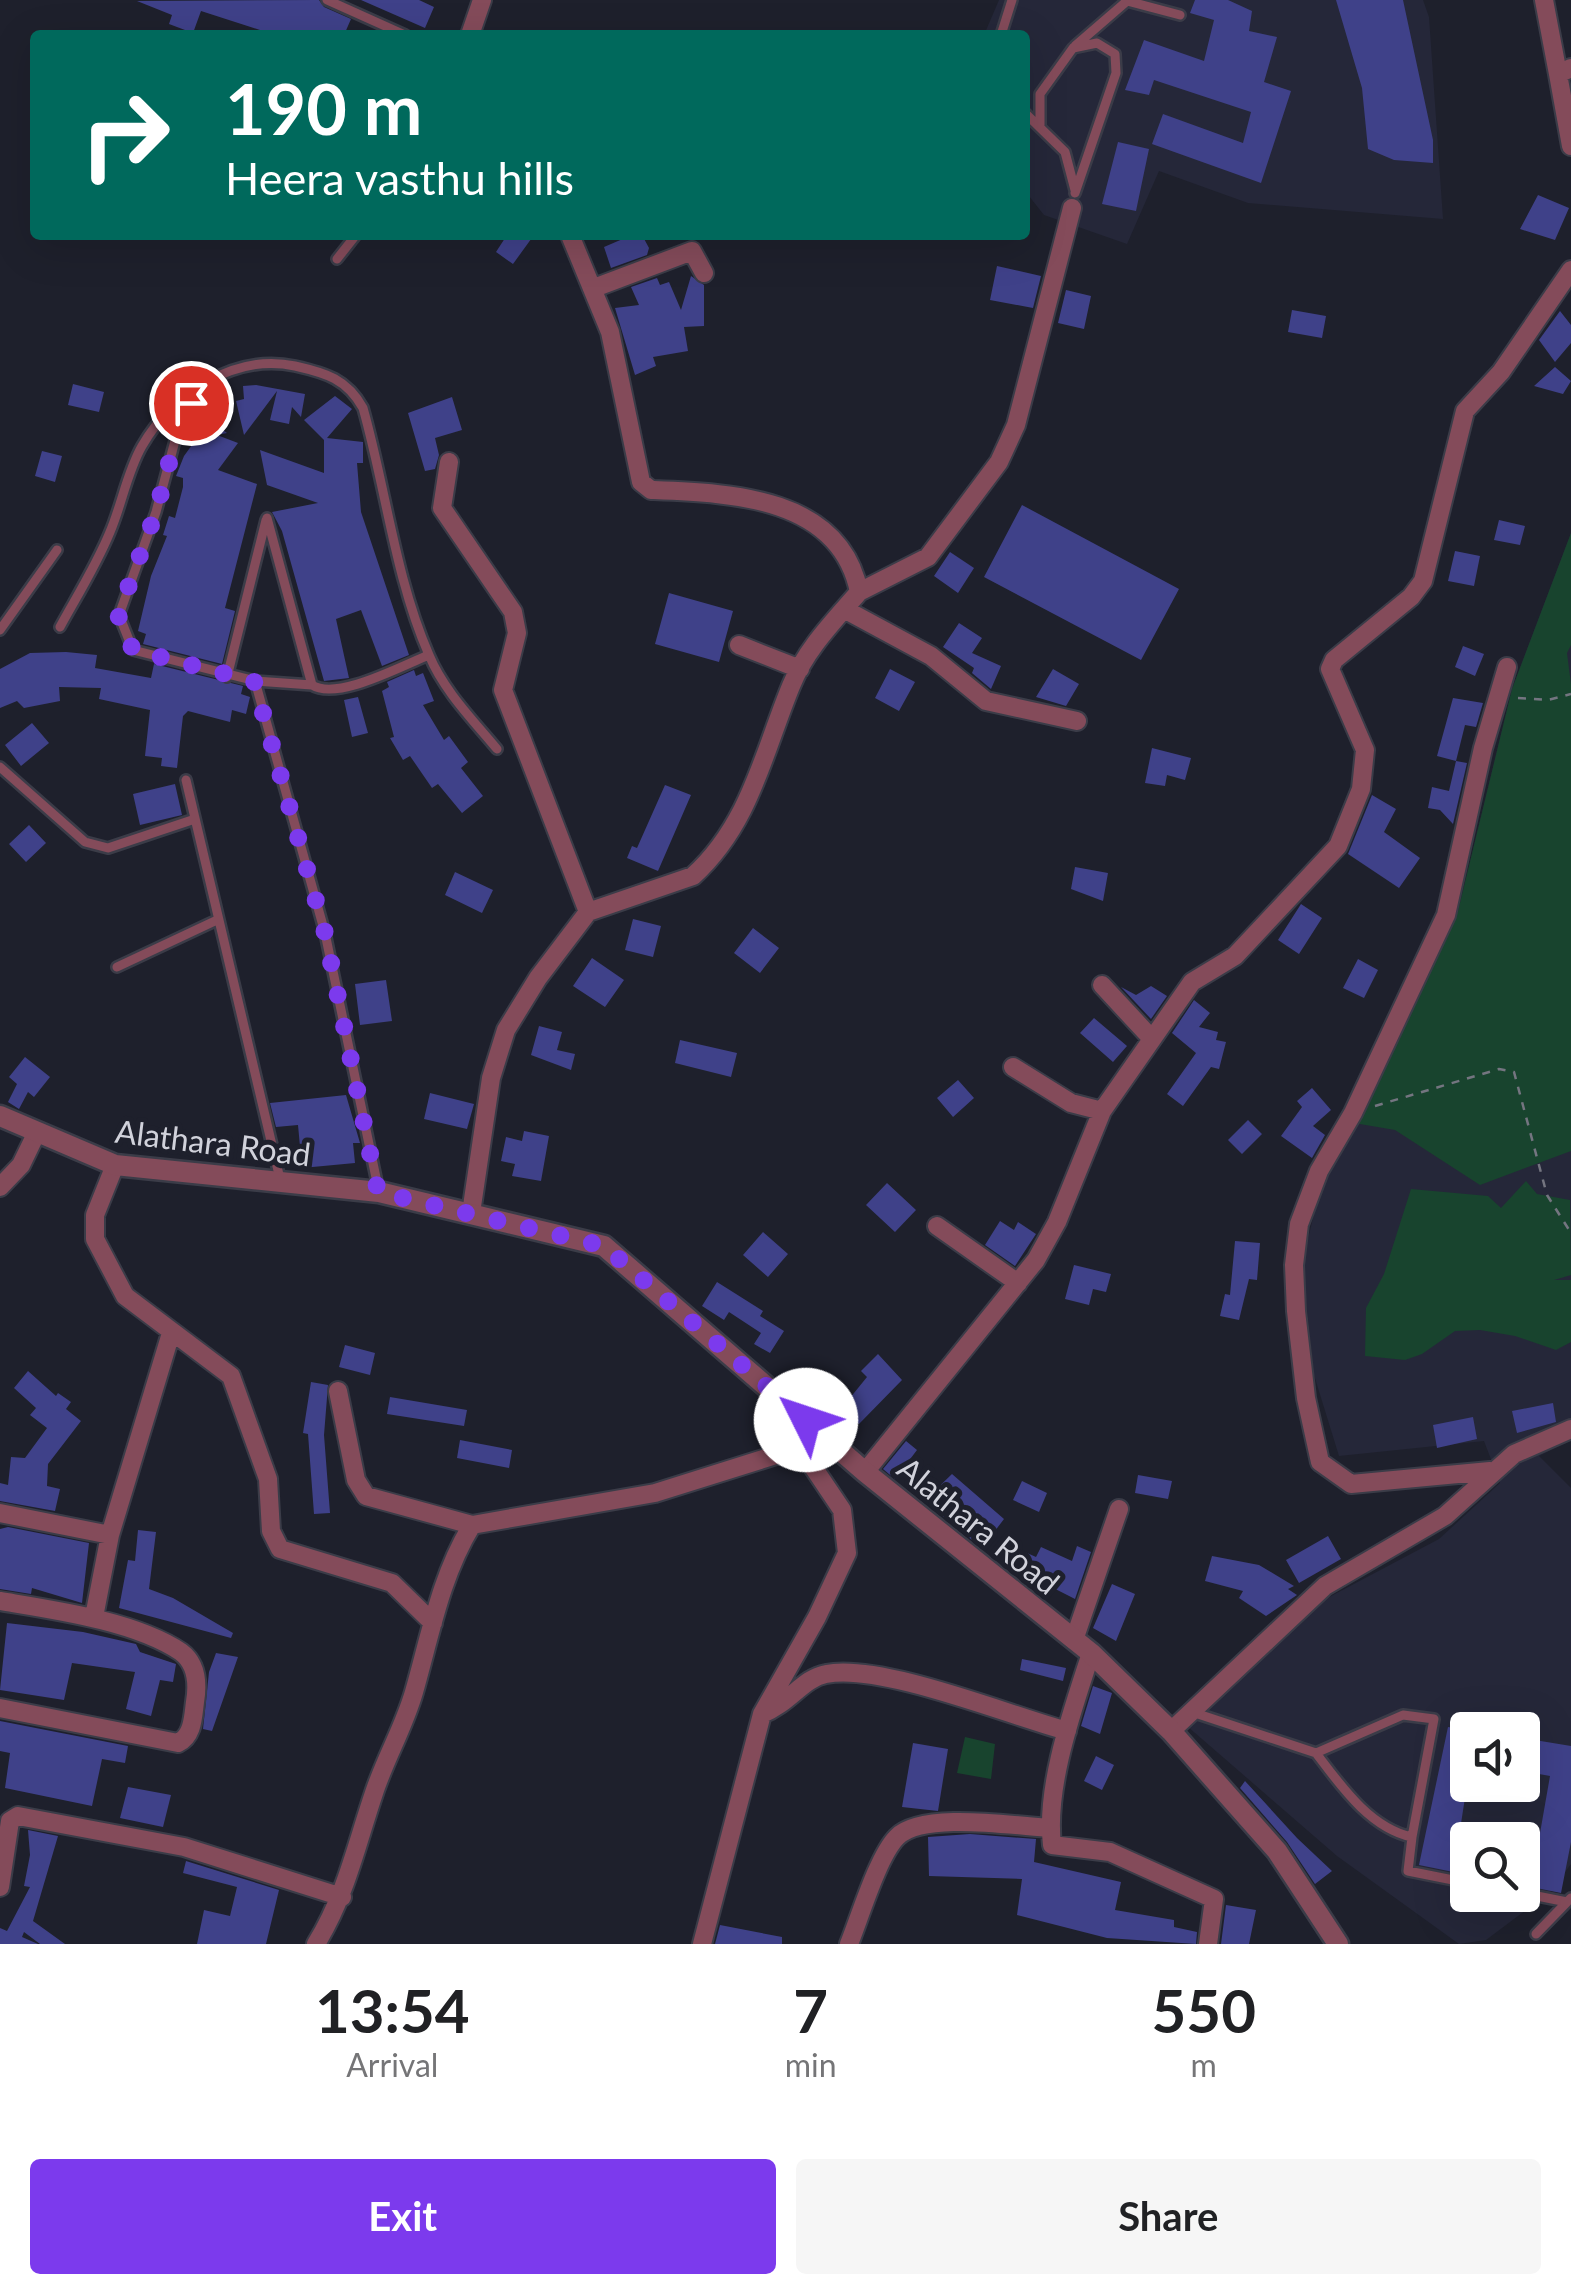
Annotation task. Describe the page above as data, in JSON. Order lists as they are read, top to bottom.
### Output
{
  "streets": {
    "street": ["Alathara Road"]
  },
  "page": {
    "turn": ["190 m", "Heera vasthu hills"],
    "eta": [
      "13:54",
      "Arrival",
      "7",
      "min",
      "550",
      "m"
    ],
    "buttons": ["Exit", "Share"]
  }
}
